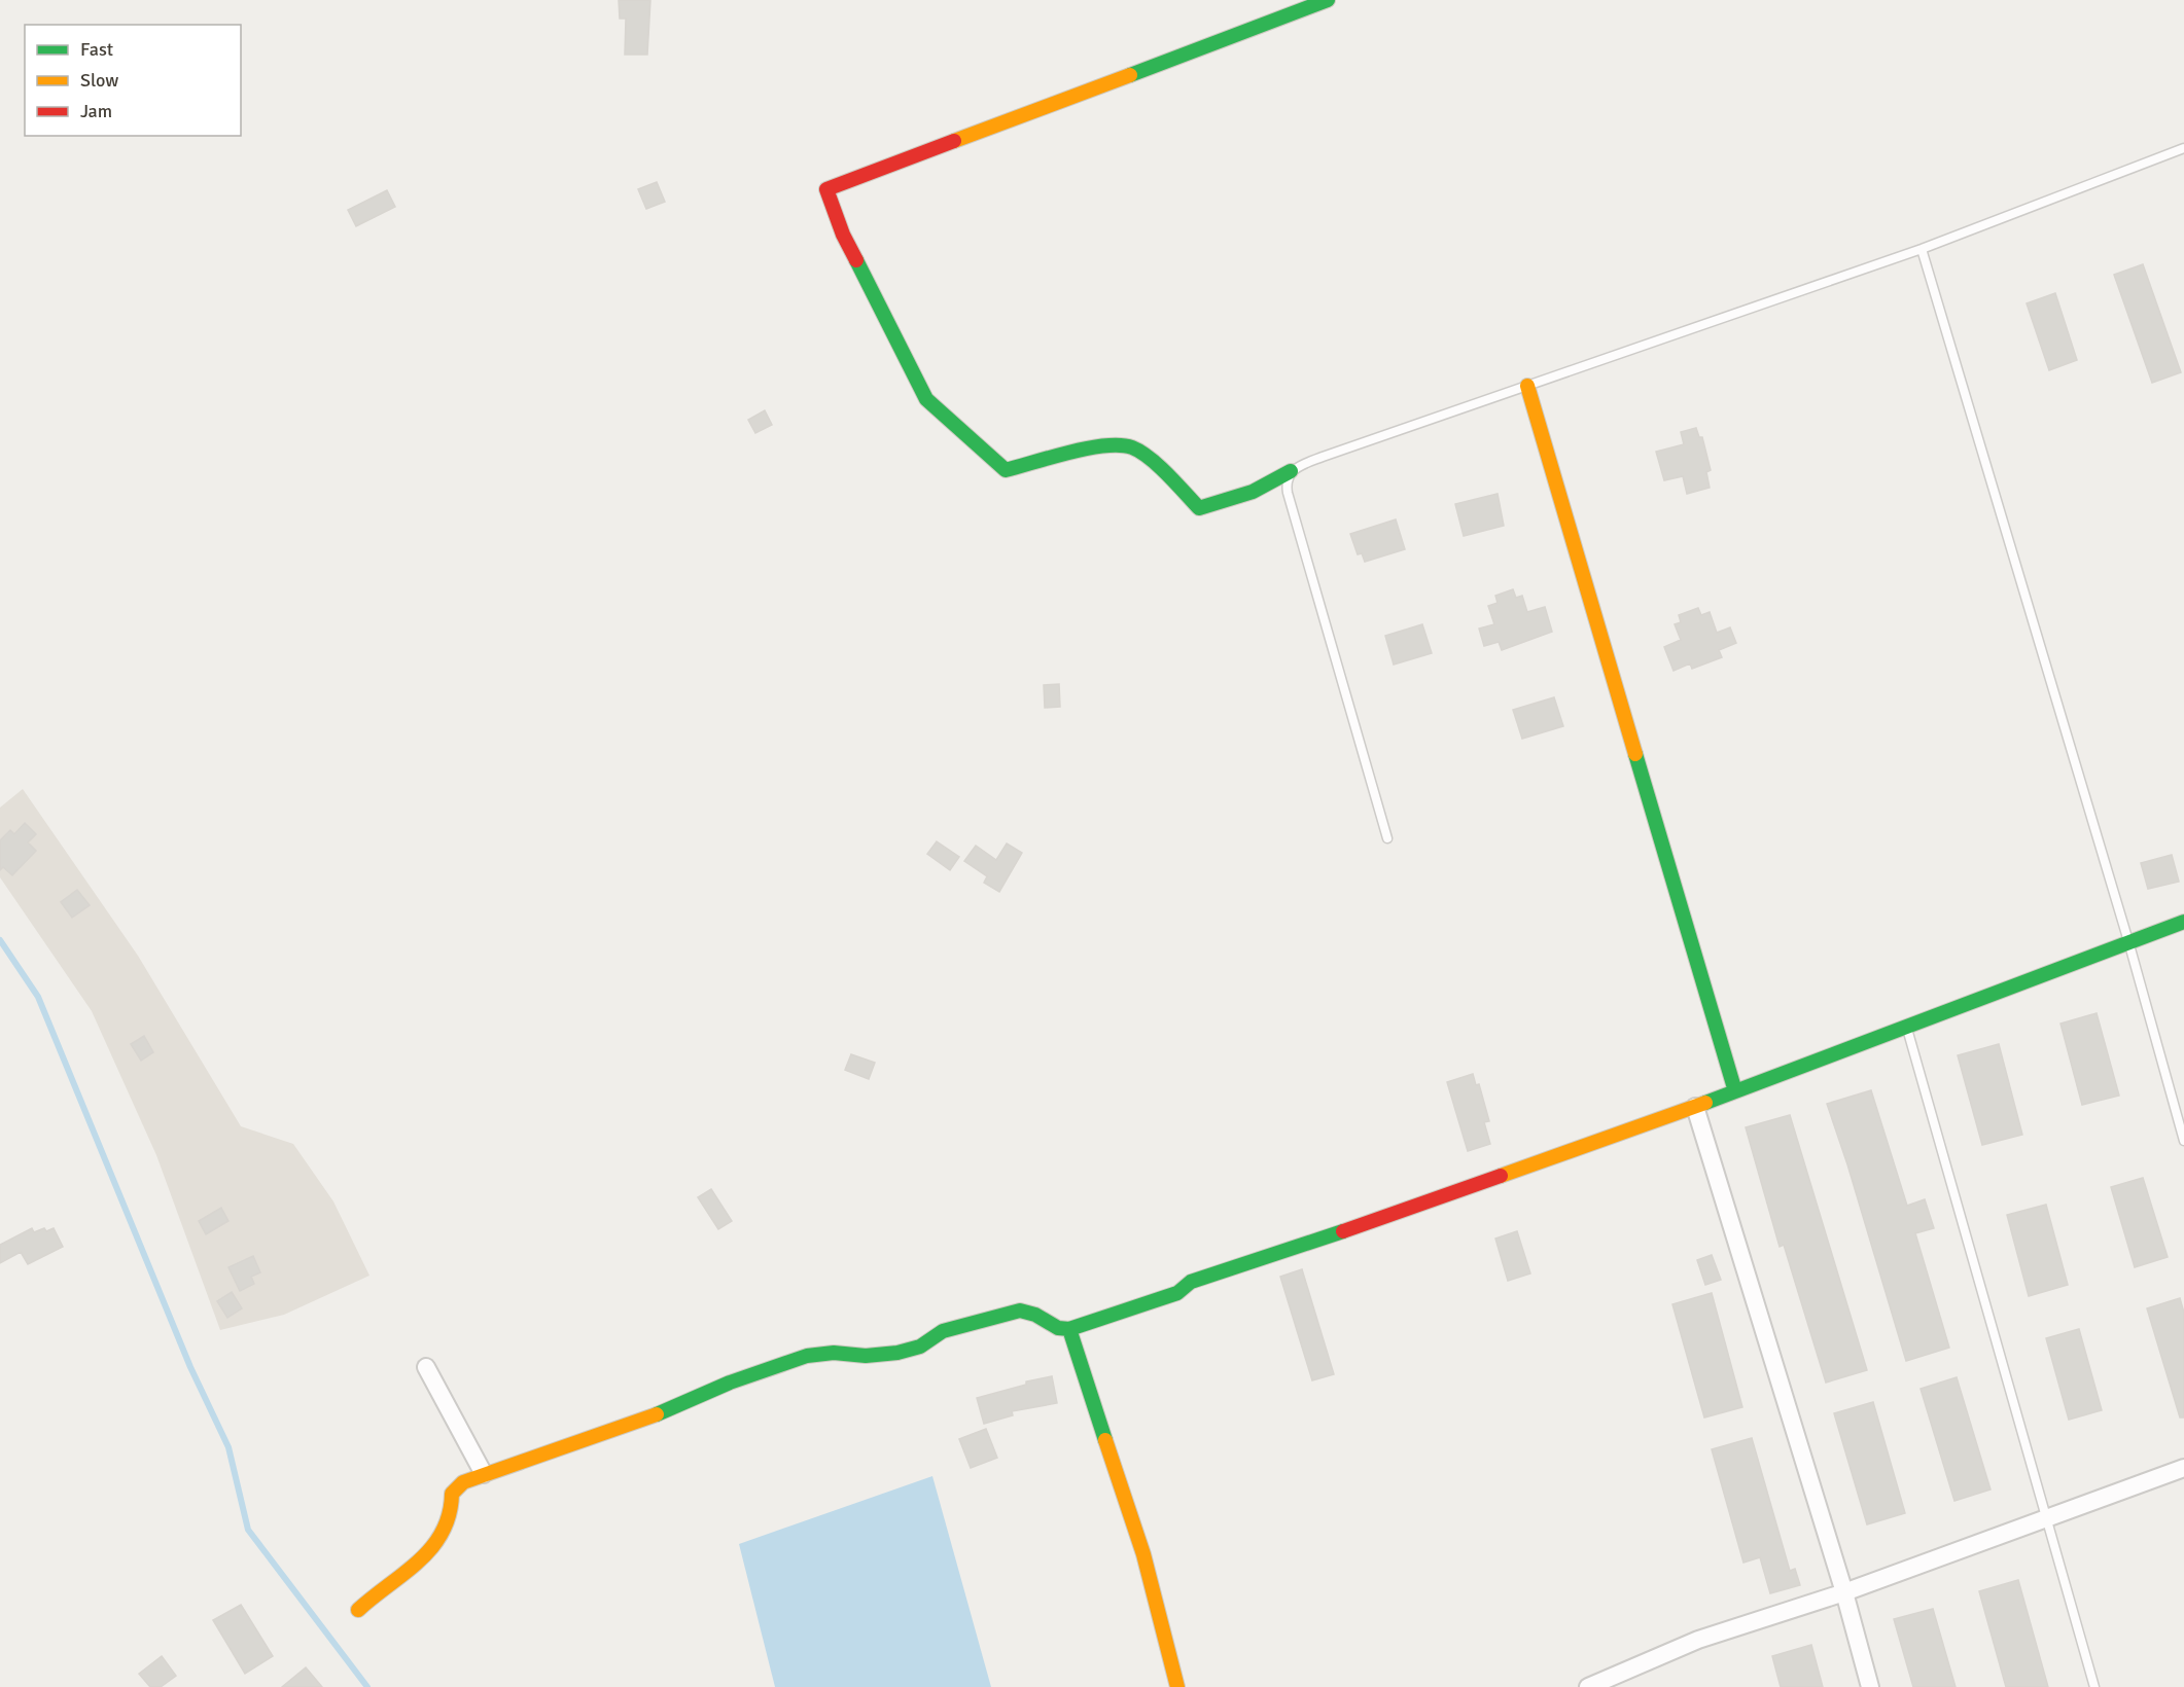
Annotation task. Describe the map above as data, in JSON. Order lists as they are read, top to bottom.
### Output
{
  "legend": ["Fast", "Slow", "Jam"]
}
